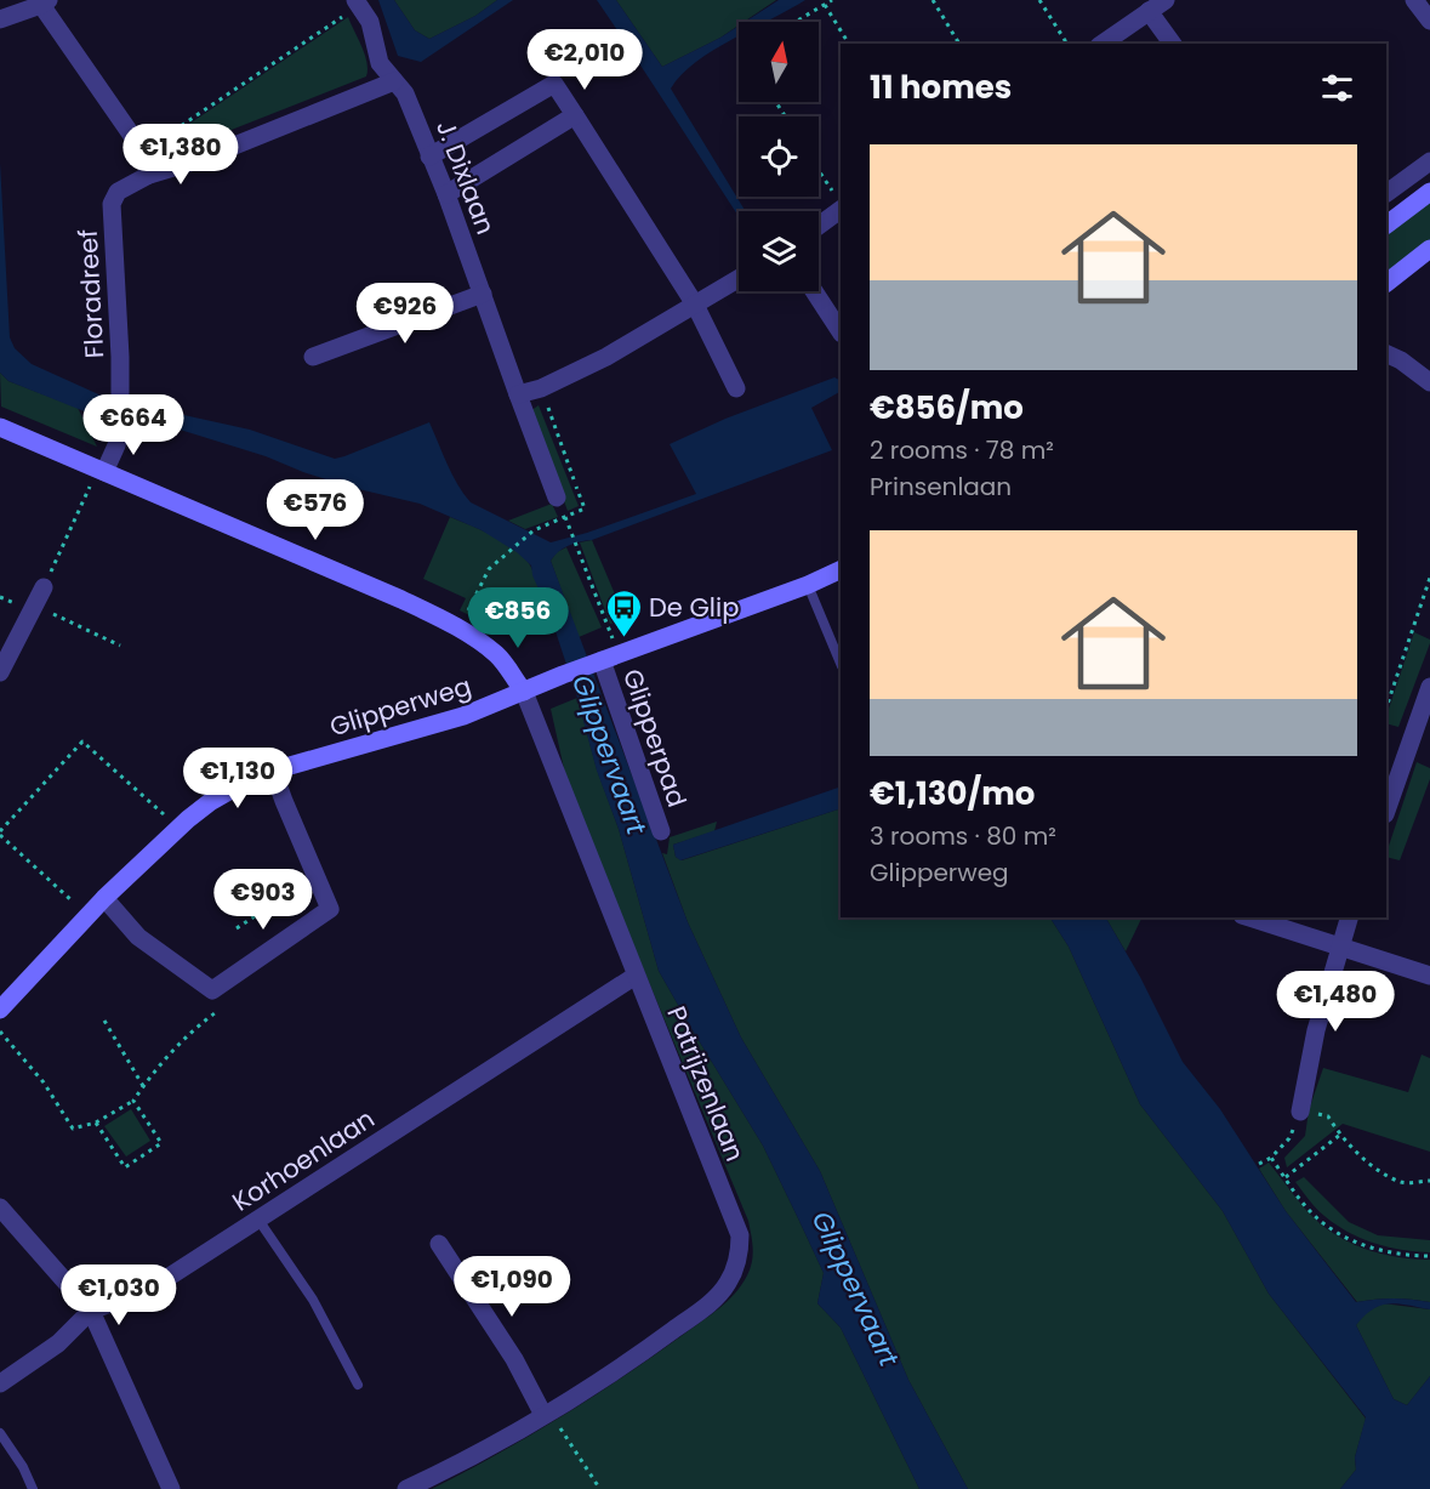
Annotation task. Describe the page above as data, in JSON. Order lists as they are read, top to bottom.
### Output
{
  "streets": {
    "street": [
      "J. Dixlaan",
      "Floradreef",
      "Glipperweg",
      "Glipperpad",
      "Patrijzenlaan",
      "Korhoenlaan"
    ]
  },
  "crossings": [
    ["J. Dixlaan", "Floradreef"],
    ["Glipperweg", "Glipperpad"],
    ["Glipperweg", "Patrijzenlaan"],
    ["Patrijzenlaan", "Korhoenlaan"]
  ],
  "water": ["Glippervaart"],
  "places": {
    "bus stop": ["De Glip"]
  },
  "north": "top",
  "page": {
    "price": [
      "€2,010",
      "€1,380",
      "€926",
      "€664",
      "€576",
      "€856",
      "€1,130",
      "€903",
      "€1,480",
      "€1,090",
      "€1,030"
    ],
    "heading": "11 homes",
    "list": [
      {
        "name": "€856/mo",
        "note": "2 rooms · 78 m² · Prinsenlaan"
      },
      {
        "name": "€1,130/mo",
        "note": "3 rooms · 80 m² · Glipperweg"
      }
    ]
  }
}
